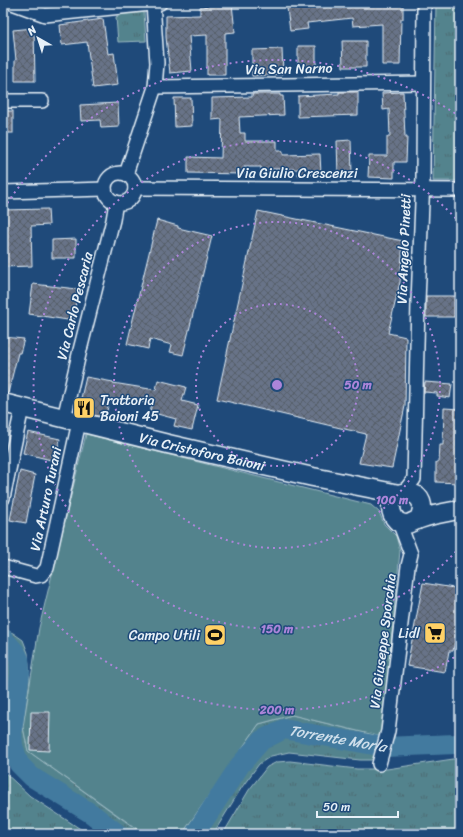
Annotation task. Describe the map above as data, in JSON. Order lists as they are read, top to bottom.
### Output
{
  "streets": {
    "street": [
      "Via San Narno",
      "Via Giulio Crescenzi",
      "Via Angelo Pinetti",
      "Via Carlo Pescaria",
      "Via Cristoforo Baioni",
      "Via Arturo Turani",
      "Via Giuseppe Sporchia"
    ]
  },
  "crossings": [
    ["Via San Narno", "Via Angelo Pinetti"],
    ["Via Giulio Crescenzi", "Via Angelo Pinetti"],
    ["Via Giulio Crescenzi", "Via Carlo Pescaria"],
    ["Via Angelo Pinetti", "Via Cristoforo Baioni"],
    ["Via Carlo Pescaria", "Via Cristoforo Baioni"],
    ["Via Carlo Pescaria", "Via Arturo Turani"],
    ["Via Cristoforo Baioni", "Via Arturo Turani"],
    ["Via Cristoforo Baioni", "Via Giuseppe Sporchia"]
  ],
  "water": ["Torrente Morla"],
  "places": {
    "restaurant": ["Trattoria Baioni 45"],
    "supermarket": ["Lidl"],
    "sports": ["Campo Utili"]
  },
  "scale_bar": "50 m",
  "north": "top left",
  "rings": [
    "50 m",
    "100 m",
    "150 m",
    "200 m"
  ]
}
